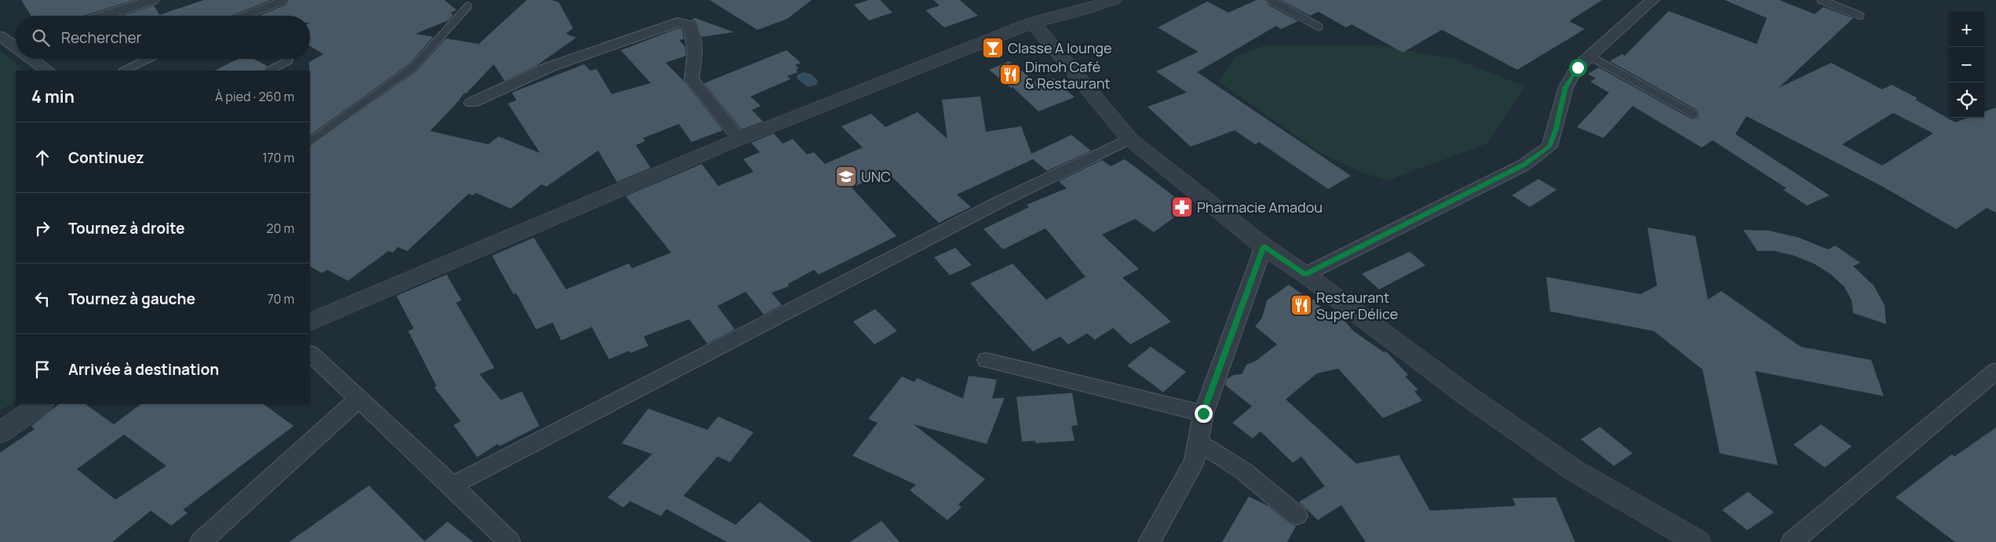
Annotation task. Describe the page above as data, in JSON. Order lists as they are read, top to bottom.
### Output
{
  "places": {
    "bar": ["Classe A lounge"],
    "restaurant": ["Dimoh Café & Restaurant", "Restaurant Super Délice"],
    "school or university": ["UNC"],
    "pharmacy": ["Pharmacie Amadou"]
  },
  "page": {
    "map_buttons": ["+", "−"],
    "search": "Rechercher",
    "heading": ["4 min", "À pied · 260 m"],
    "list": [
      ["Continuez", "170 m"],
      ["Tournez à droite", "20 m"],
      ["Tournez à gauche", "70 m"],
      "Arrivée à destination"
    ]
  }
}
